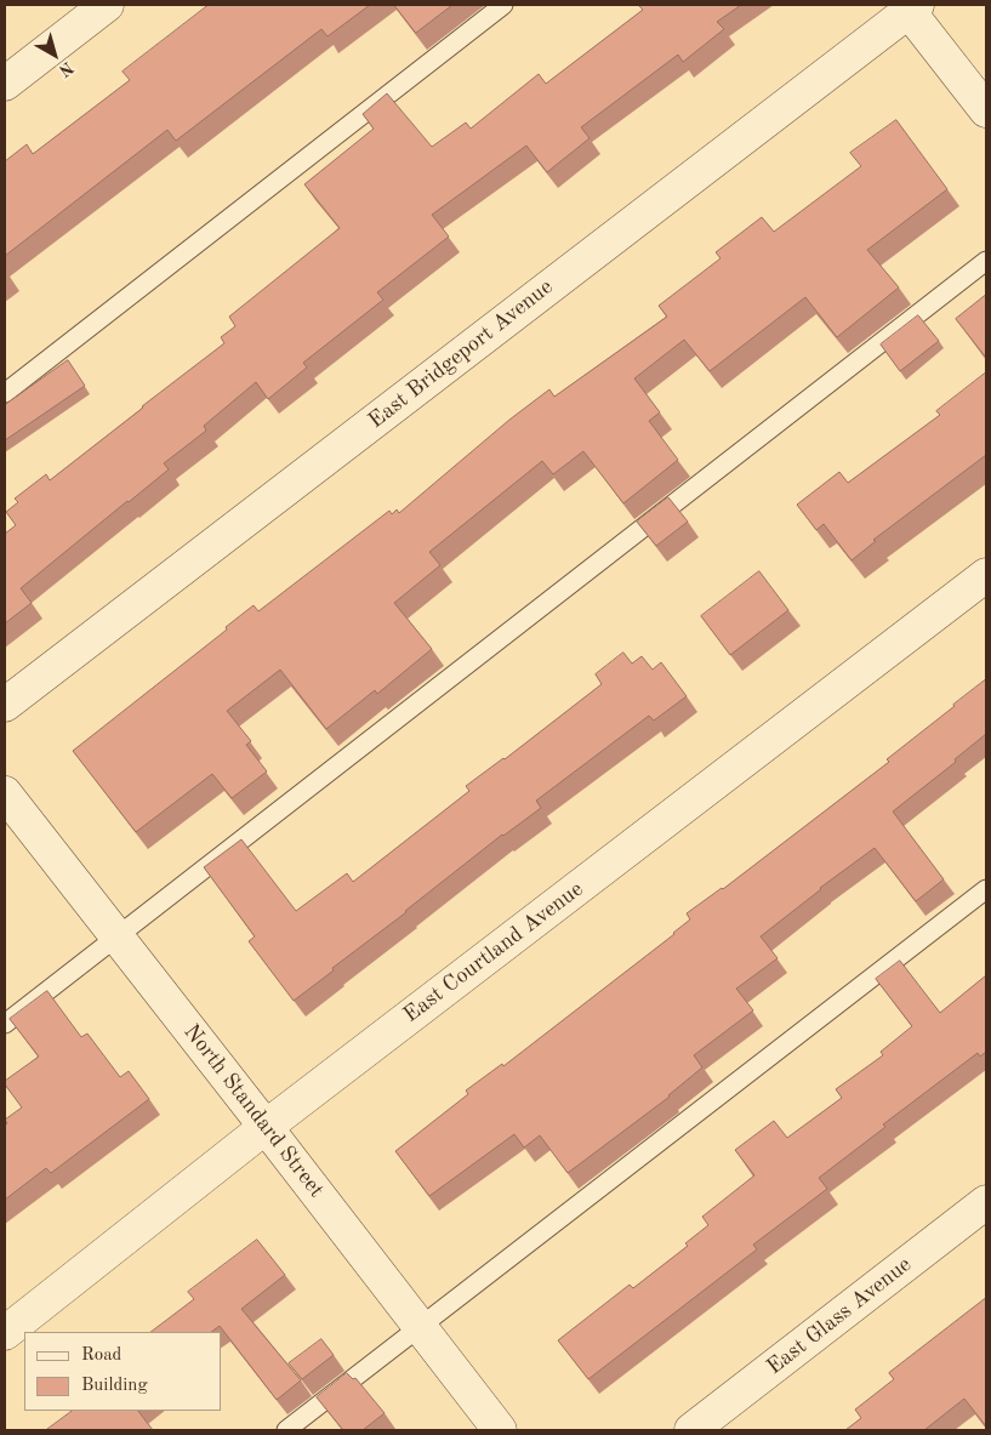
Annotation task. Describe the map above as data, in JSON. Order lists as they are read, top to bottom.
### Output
{
  "streets": {
    "street": [
      "East Bridgeport Avenue",
      "East Courtland Avenue",
      "North Standard Street",
      "East Glass Avenue"
    ]
  },
  "crossings": [
    ["East Courtland Avenue", "North Standard Street"]
  ],
  "legend": ["Road", "Building"],
  "north": "bottom right"
}
